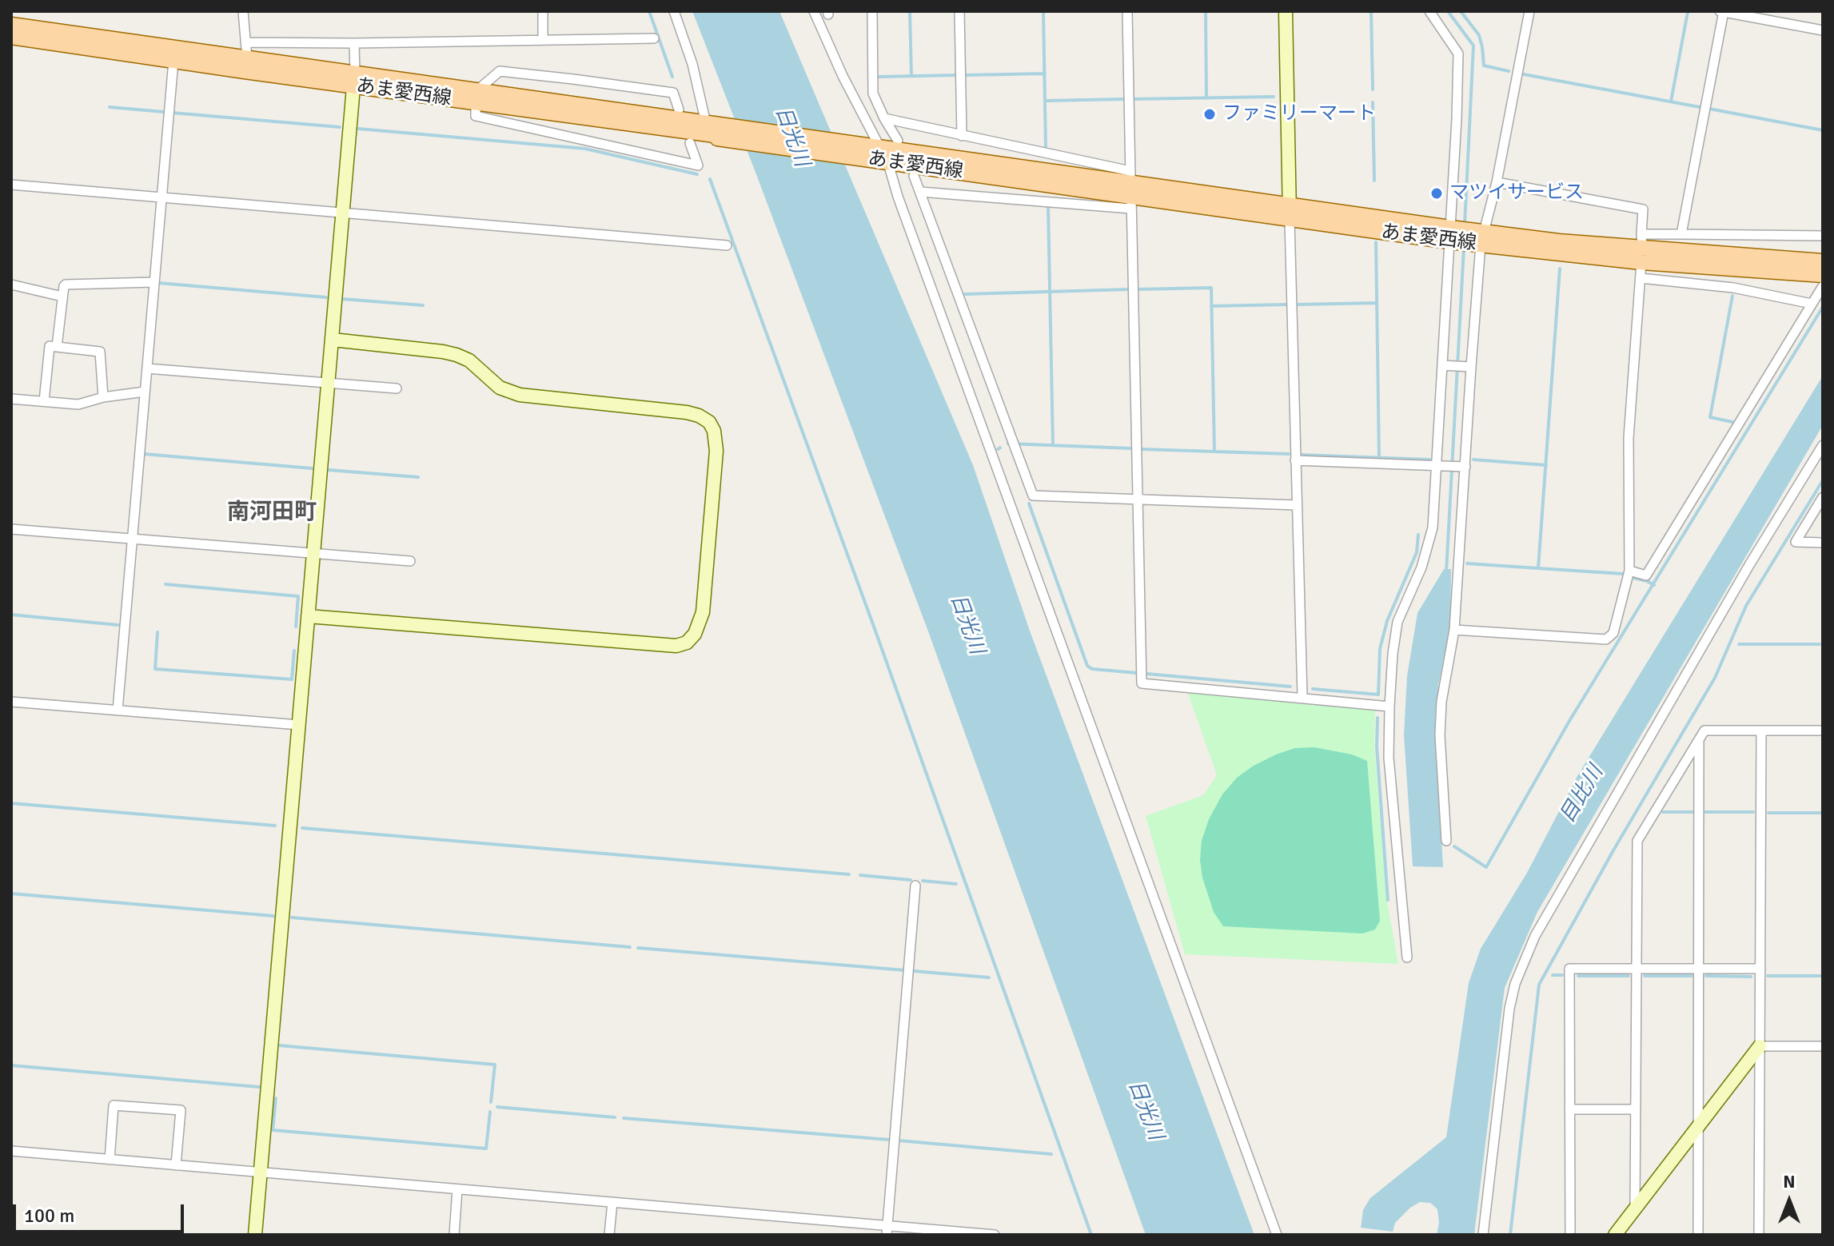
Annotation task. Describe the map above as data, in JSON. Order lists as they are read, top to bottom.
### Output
{
  "streets": {
    "main road": ["あま愛西線"]
  },
  "districts": ["南河田町"],
  "water": ["日光川", "目比川"],
  "places": ["ファミリーマート", "マツイサービス"],
  "scale_bar": "100 m",
  "north": "top"
}
